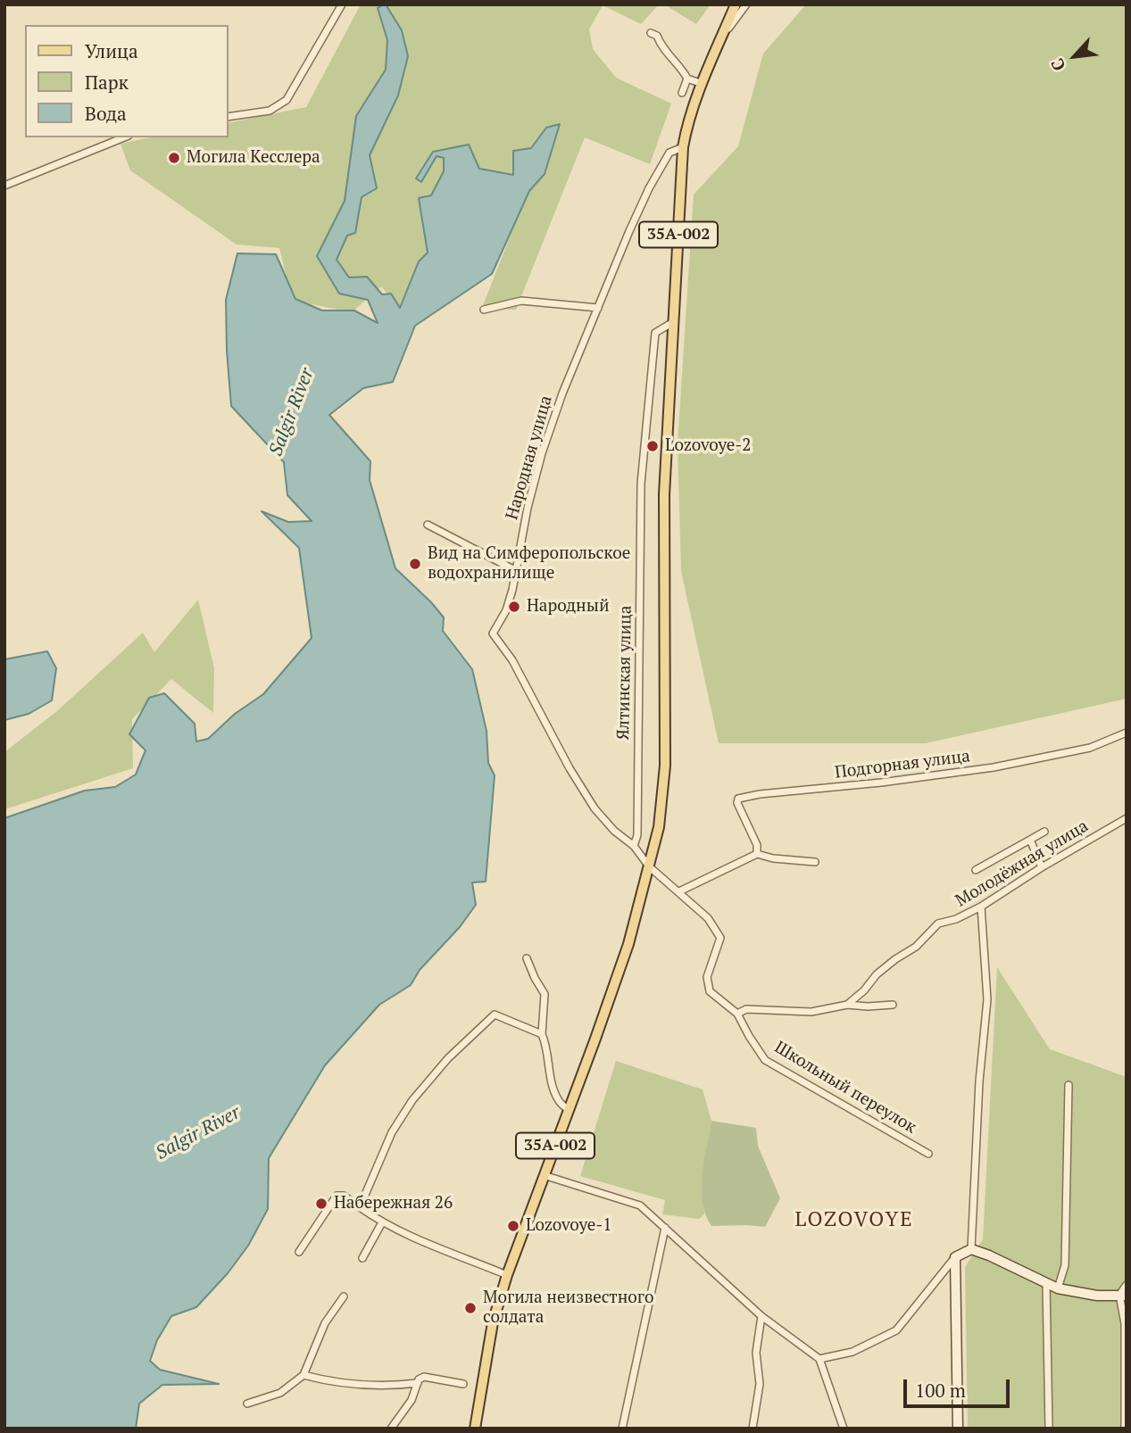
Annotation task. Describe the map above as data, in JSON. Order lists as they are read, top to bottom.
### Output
{
  "streets": {
    "main road": ["35А-002"],
    "street": [
      "Народная улица",
      "Ялтинская улица",
      "Подгорная улица",
      "Молодёжная улица",
      "Школьный переулок"
    ]
  },
  "crossings": [
    ["35А-002", "Народная улица"],
    ["35А-002", "Ялтинская улица"],
    ["Народная улица", "Ялтинская улица"],
    ["Народная улица", "Школьный переулок"]
  ],
  "districts": ["LOZOVOYE"],
  "water": ["Salgir River"],
  "places": [
    "Могила Кесслера",
    "Lozovoye-2",
    "Вид на Симферопольское водохранилище",
    "Народный",
    "Набережная 26",
    "Lozovoye-1",
    "Могила неизвестного солдата"
  ],
  "legend": ["Улица", "Парк", "Вода"],
  "scale_bar": "100 m",
  "north": "bottom left"
}
